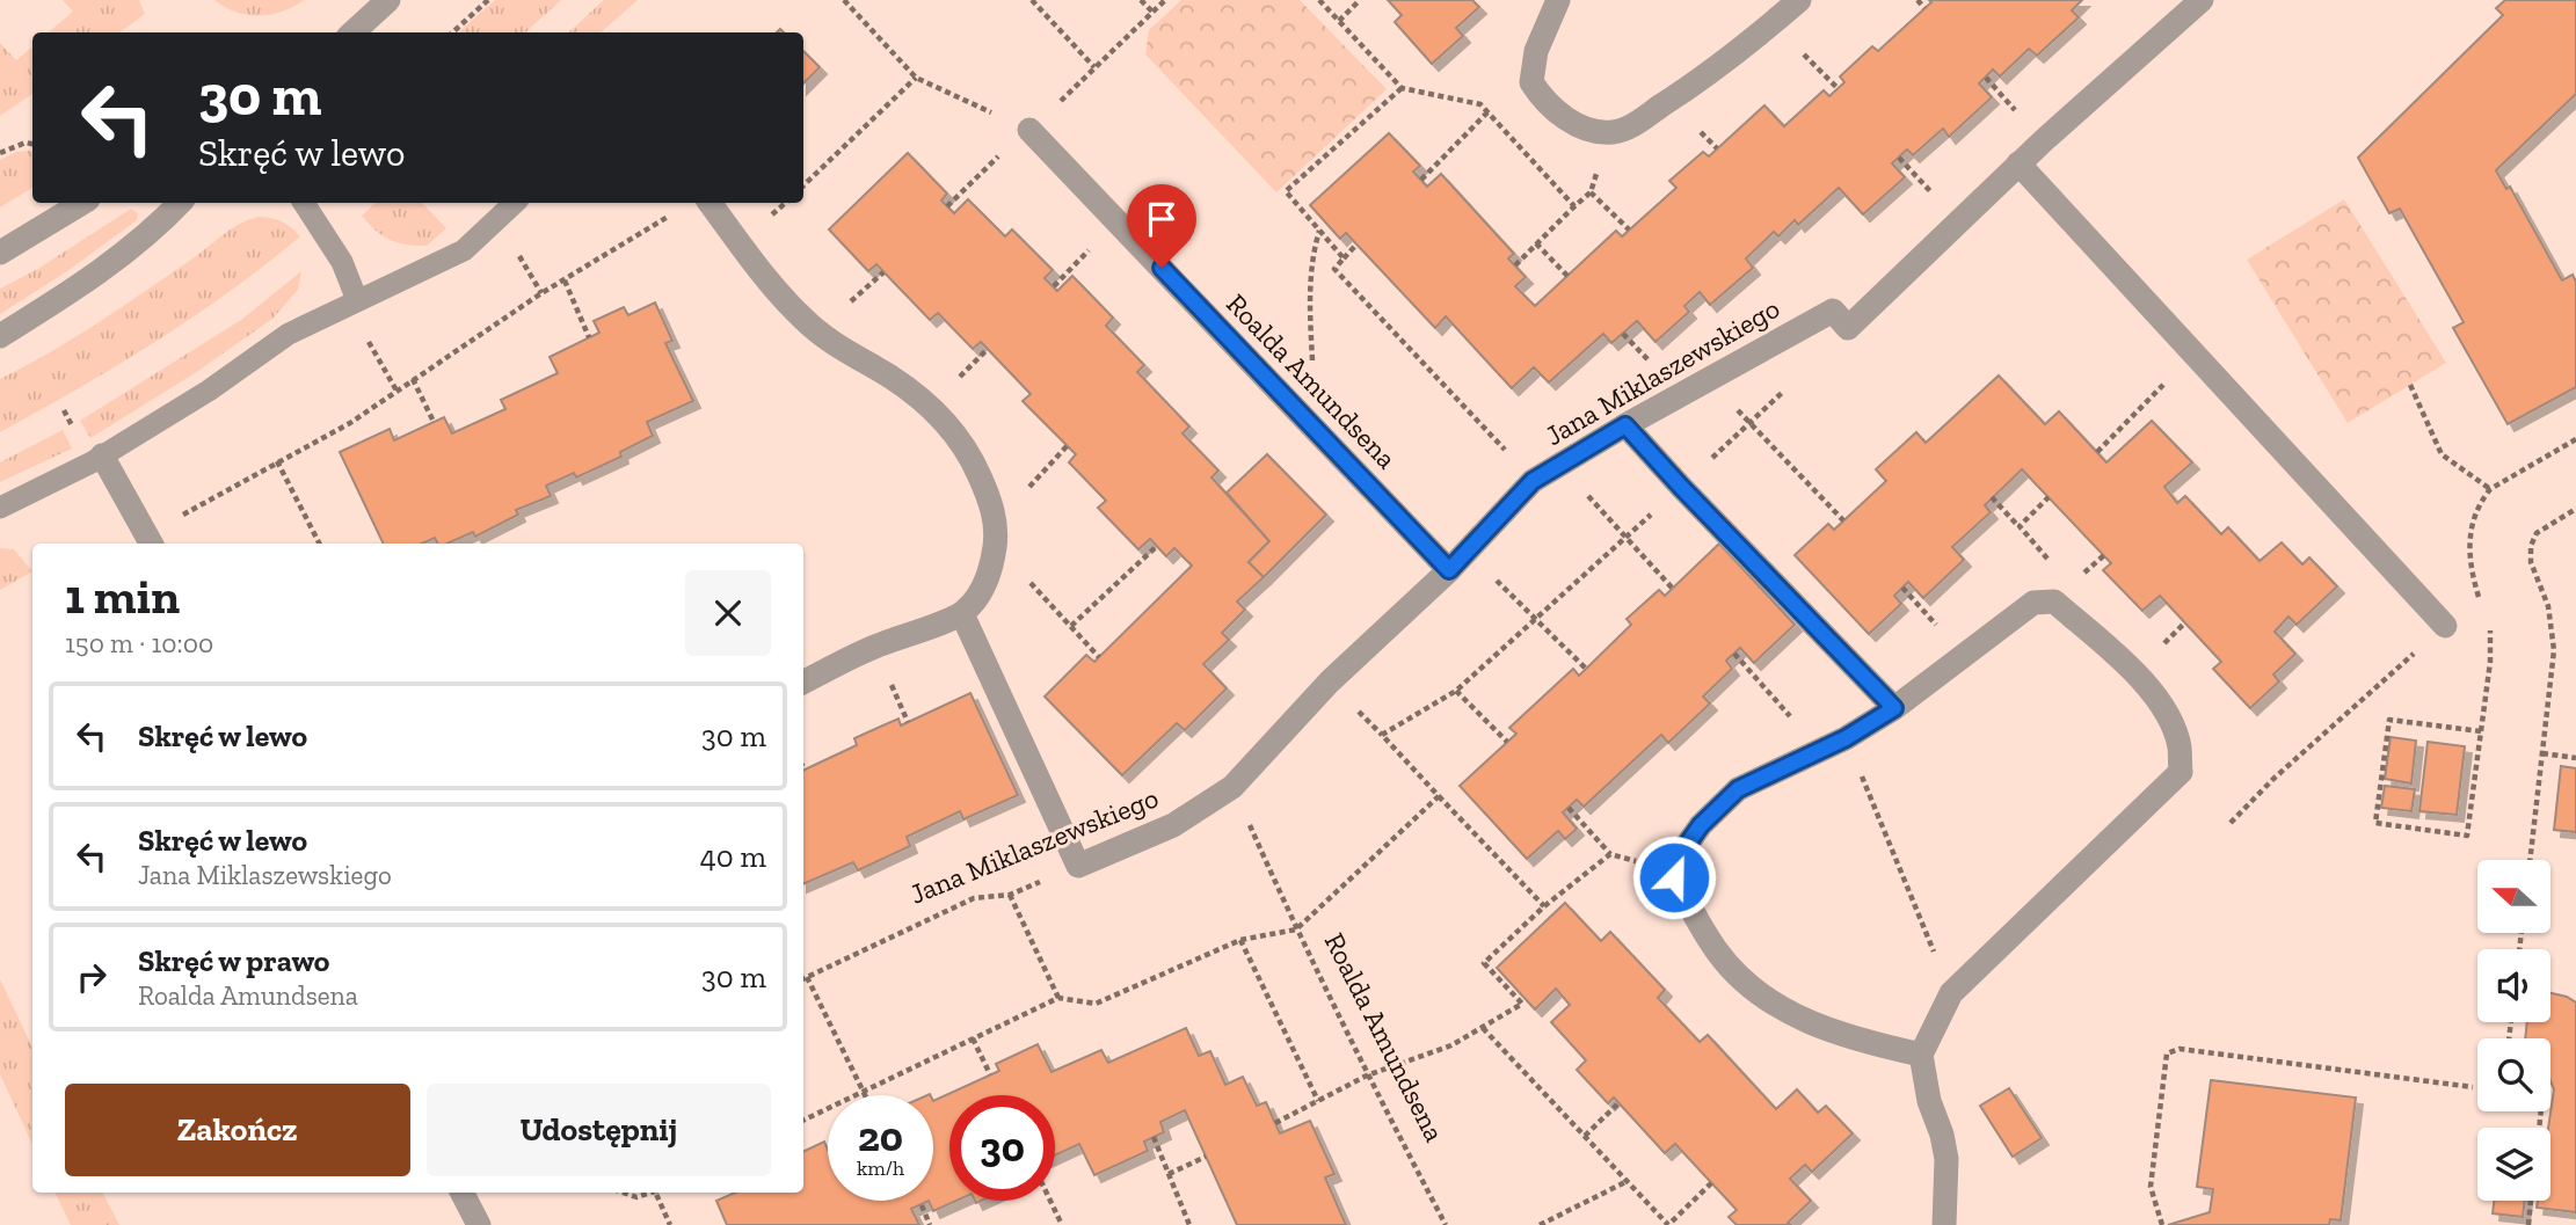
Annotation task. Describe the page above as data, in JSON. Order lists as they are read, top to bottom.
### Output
{
  "streets": {
    "street": ["Jana Miklaszewskiego", "Roalda Amundsena"]
  },
  "crossings": [
    ["Jana Miklaszewskiego", "Roalda Amundsena"]
  ],
  "north": "left",
  "page": {
    "turn": ["30 m", "Skręć w lewo"],
    "heading": ["1 min", "150 m · 10:00"],
    "list": [
      {
        "name": "Skręć w lewo",
        "value": "30 m"
      },
      {
        "name": "Skręć w lewo",
        "note": "Jana Miklaszewskiego",
        "value": "40 m"
      },
      {
        "name": "Skręć w prawo",
        "note": "Roalda Amundsena",
        "value": "30 m"
      }
    ],
    "buttons": ["Zakończ", "Udostępnij"],
    "speed": "20 km/h",
    "limit": "30"
  }
}
